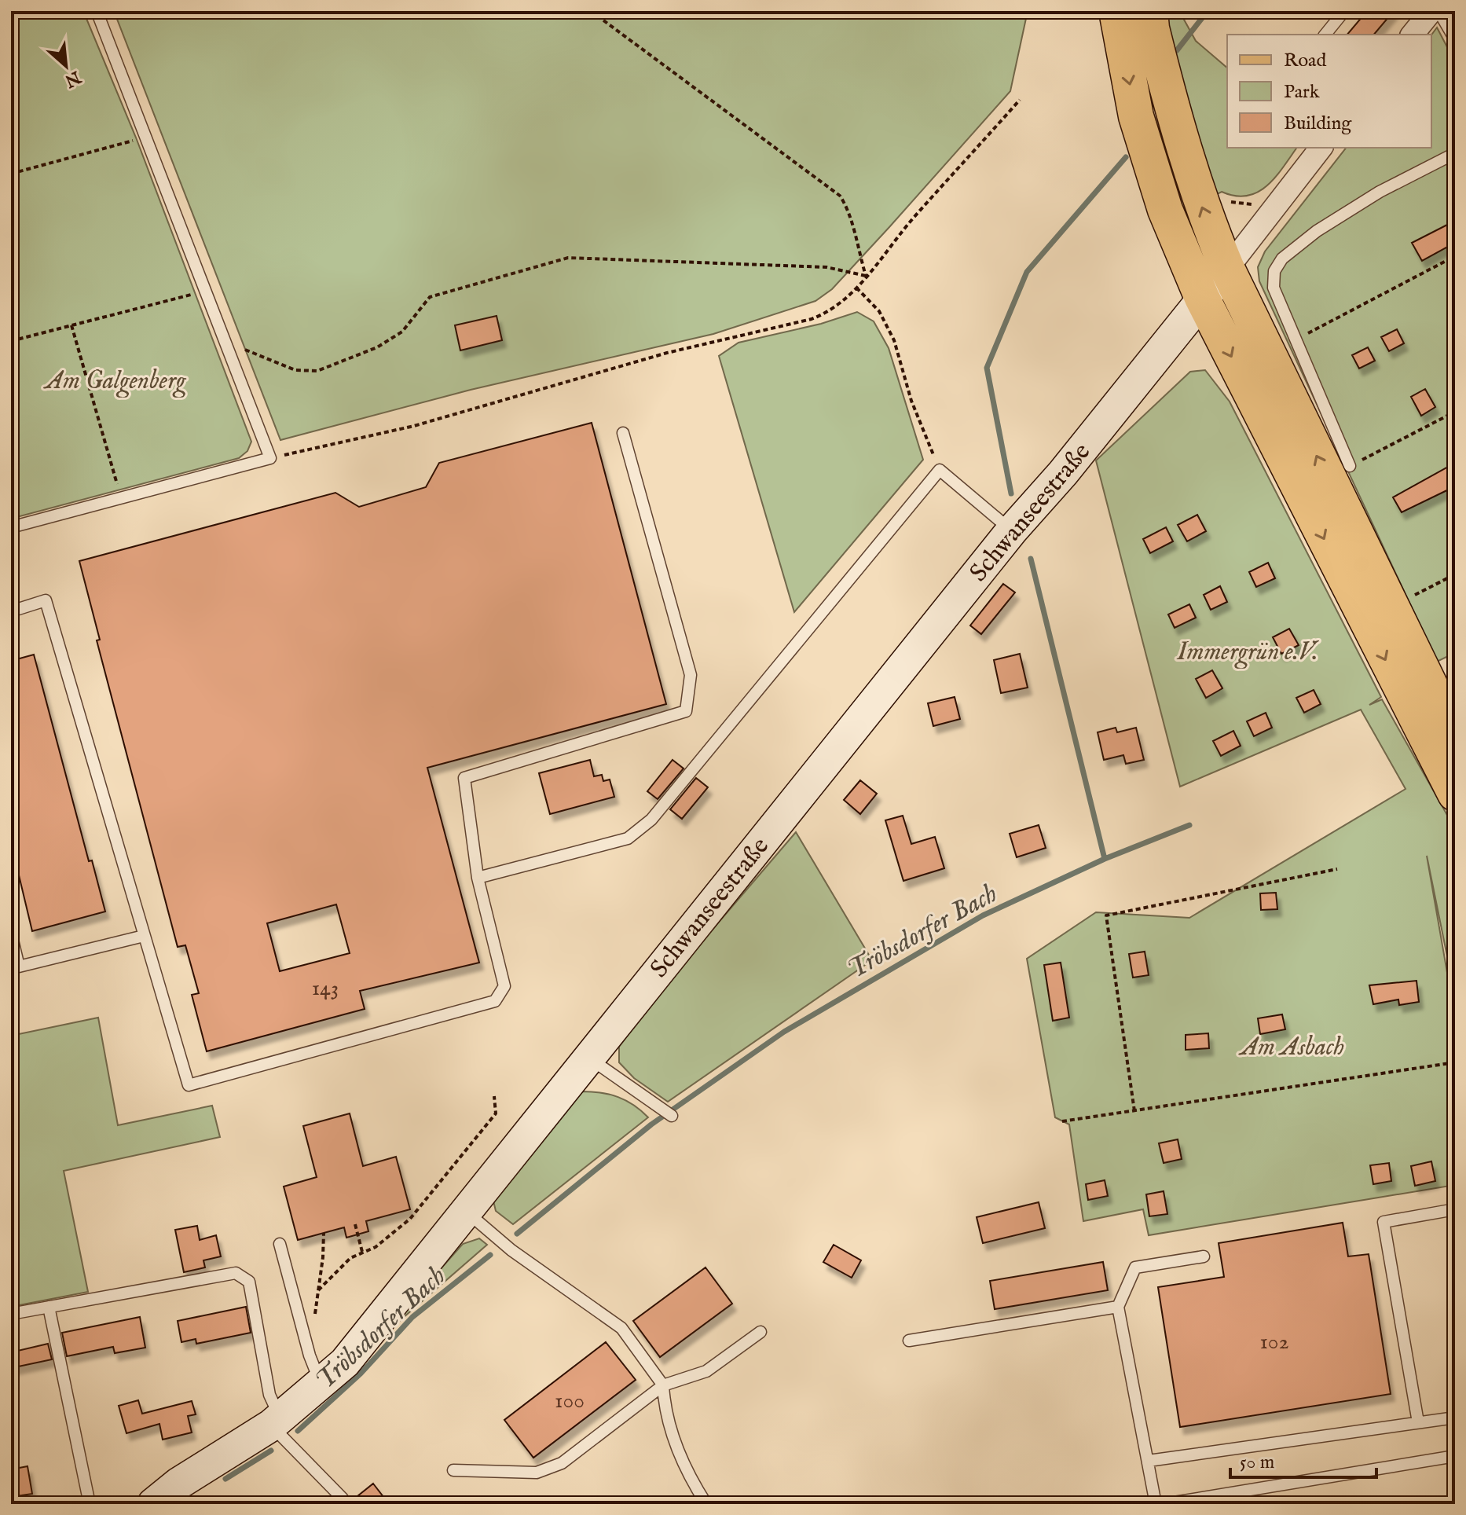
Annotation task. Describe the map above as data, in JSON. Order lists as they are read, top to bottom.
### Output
{
  "streets": {
    "street": ["Schwanseestraße"]
  },
  "water": ["Tröbsdorfer Bach"],
  "parks": ["Am Galgenberg", "Immergrün e.V.", "Am Asbach"],
  "house_numbers": ["143", "102", "100"],
  "legend": ["Road", "Park", "Building"],
  "scale_bar": "50 m",
  "north": "bottom right"
}
